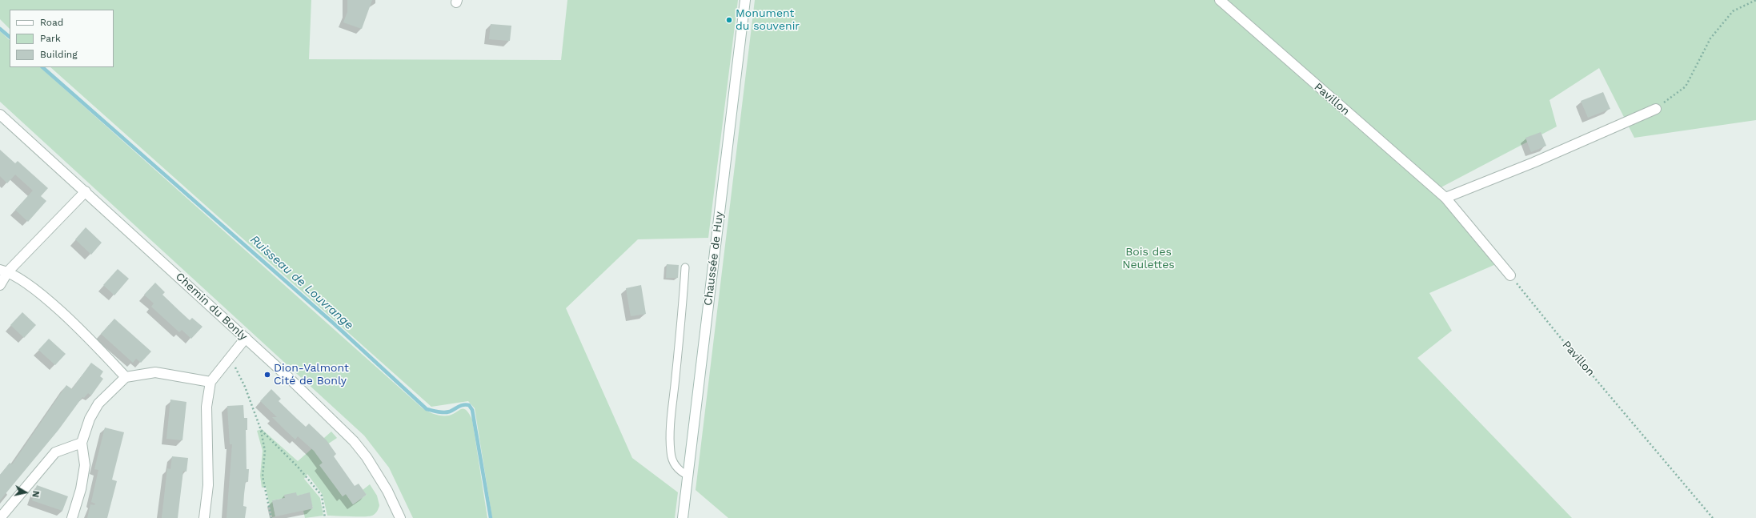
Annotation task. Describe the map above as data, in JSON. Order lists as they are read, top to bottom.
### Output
{
  "streets": {
    "street": ["Pavillon", "Chaussée de Huy", "Chemin du Bonly"]
  },
  "water": ["Ruisseau de Louvrange"],
  "parks": ["Bois des Neulettes"],
  "places": ["Monument du souvenir", "Dion-Valmont Cité de Bonly"],
  "legend": ["Road", "Park", "Building"],
  "north": "right"
}
